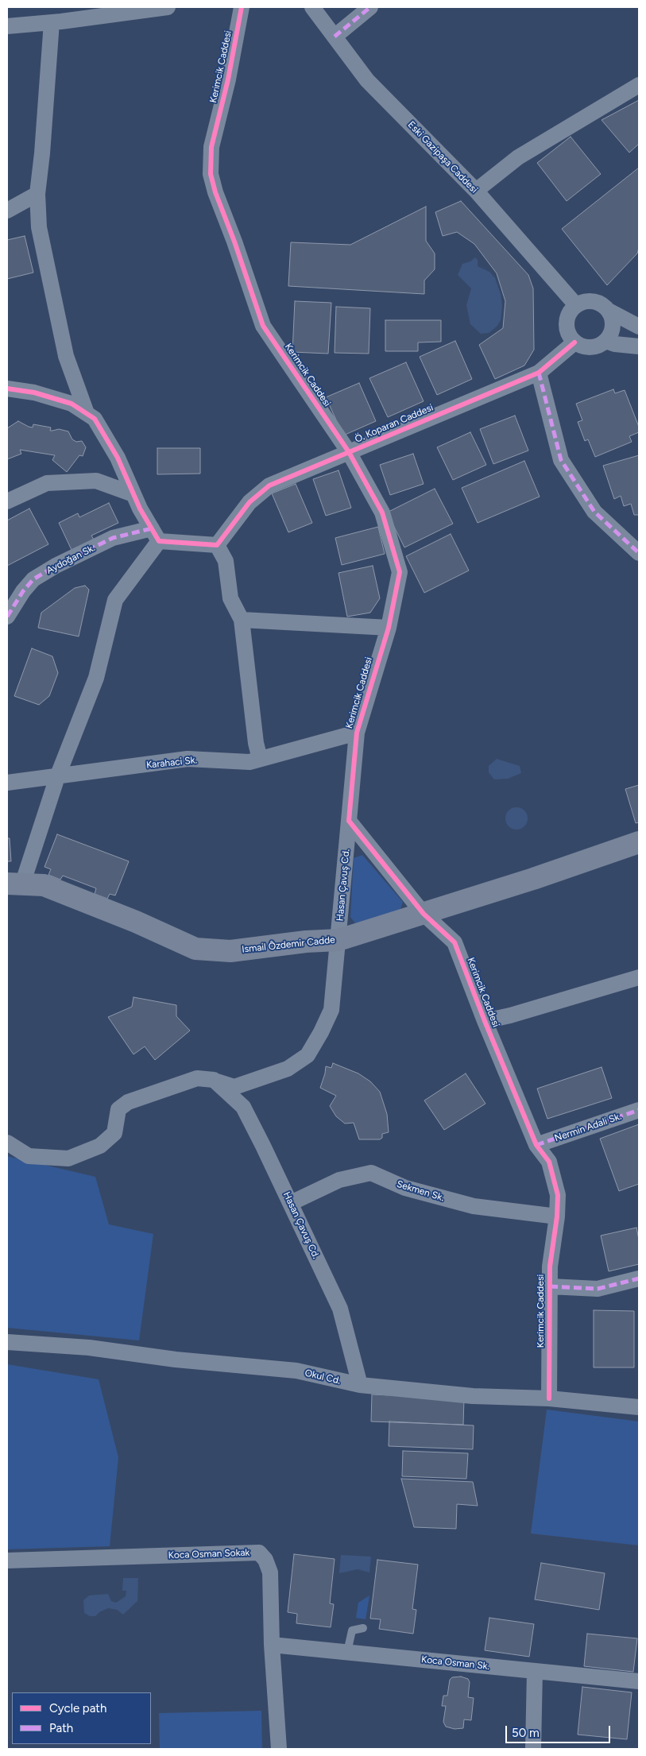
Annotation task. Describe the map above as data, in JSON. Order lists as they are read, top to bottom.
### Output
{
  "streets": {
    "street": [
      "Kerimcik Caddesi",
      "Eski Gazipaşa Caddesi",
      "Ö. Koparan Caddesi",
      "Aydoğan Sk.",
      "Karahaci Sk.",
      "Hasan Çavuş Cd.",
      "Ismail Ôzdemir Cadde",
      "Nermin Adali Sk.",
      "Sekmen Sk.",
      "Okul Cd.",
      "Koca Osman Sokak",
      "Koca Osman Sk."
    ]
  },
  "crossings": [
    ["Kerimcik Caddesi", "Ö. Koparan Caddesi"],
    ["Kerimcik Caddesi", "Karahaci Sk."],
    ["Kerimcik Caddesi", "Hasan Çavuş Cd."],
    ["Kerimcik Caddesi", "Ismail Ôzdemir Cadde"],
    ["Kerimcik Caddesi", "Nermin Adali Sk."],
    ["Kerimcik Caddesi", "Sekmen Sk."],
    ["Kerimcik Caddesi", "Okul Cd."],
    ["Eski Gazipaşa Caddesi", "Ö. Koparan Caddesi"],
    ["Hasan Çavuş Cd.", "Ismail Ôzdemir Cadde"],
    ["Hasan Çavuş Cd.", "Sekmen Sk."],
    ["Hasan Çavuş Cd.", "Okul Cd."],
    ["Koca Osman Sokak", "Koca Osman Sk."]
  ],
  "legend": ["Cycle path", "Path"],
  "scale_bar": "50 m"
}
